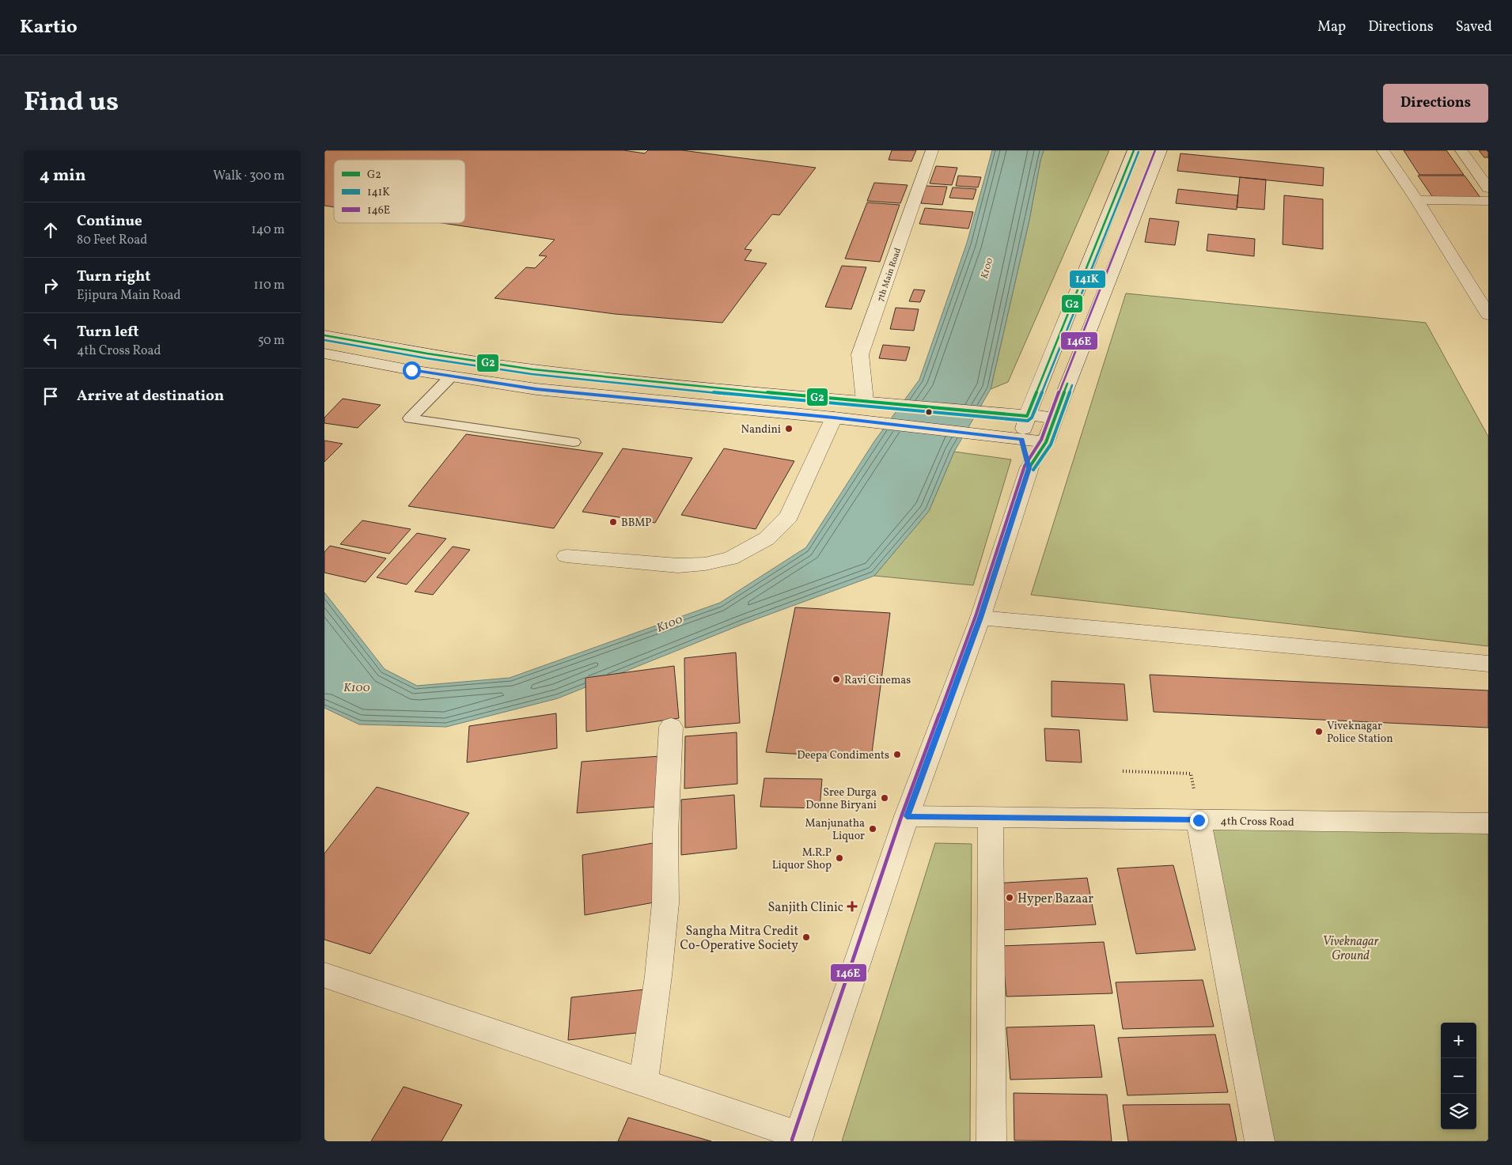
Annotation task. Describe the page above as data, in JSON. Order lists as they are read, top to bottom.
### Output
{
  "streets": {
    "street": ["7th Main Road", "4th Cross Road"]
  },
  "water": ["K100"],
  "parks": ["Viveknagar Ground"],
  "places": {
    "other": [
      "Nandini",
      "BBMP",
      "Ravi Cinemas",
      "Viveknagar Police Station",
      "Deepa Condiments",
      "Sree Durga Donne Biryani",
      "Manjunatha Liquor",
      "M.R.P Liquor Shop",
      "Hyper Bazaar",
      "Sangha Mitra Credit Co-Operative Society"
    ],
    "health": ["Sanjith Clinic"]
  },
  "lines": ["transit line G2", "transit line 146E", "transit line 141K"],
  "legend": ["G2", "141K", "146E"],
  "page": {
    "header": "Kartio",
    "nav": ["Map", "Directions", "Saved"],
    "title": "Find us",
    "buttons": "Directions",
    "heading": ["4 min", "Walk · 300 m"],
    "list": [
      ["Continue", "80 Feet Road", "140 m"],
      ["Turn right", "Ejipura Main Road", "110 m"],
      ["Turn left", "4th Cross Road", "50 m"],
      "Arrive at destination"
    ],
    "map_buttons": ["+", "−"]
  }
}
